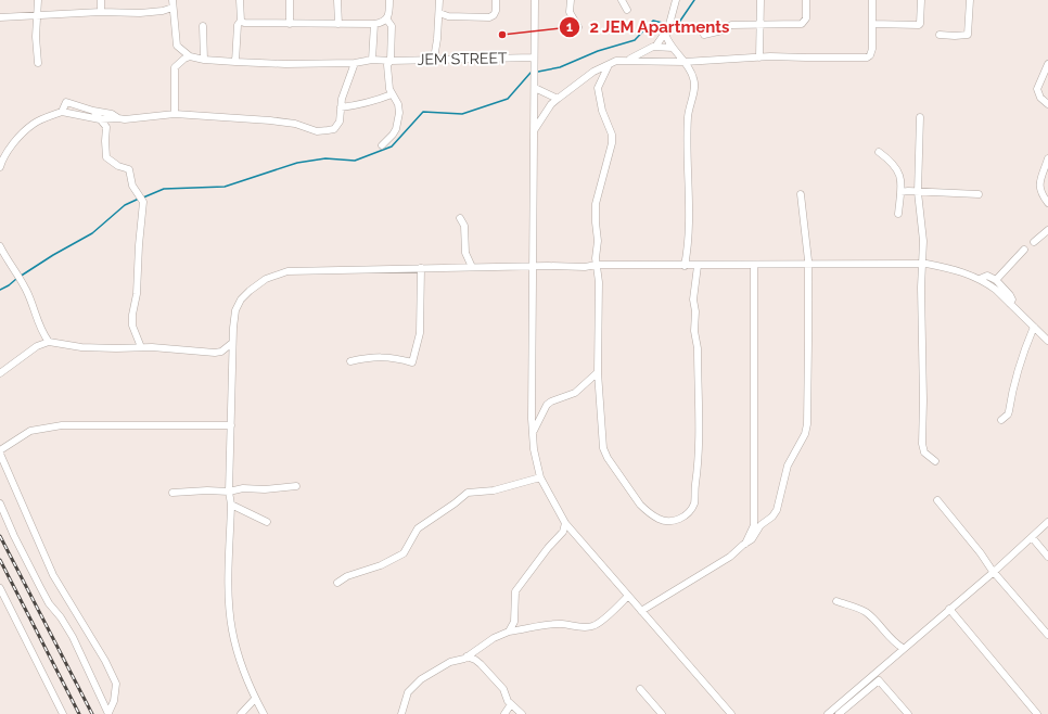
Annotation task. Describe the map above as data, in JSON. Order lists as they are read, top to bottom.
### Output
{
  "streets": {
    "street": ["JEM STREET"]
  },
  "places": ["2 JEM Apartments"]
}
